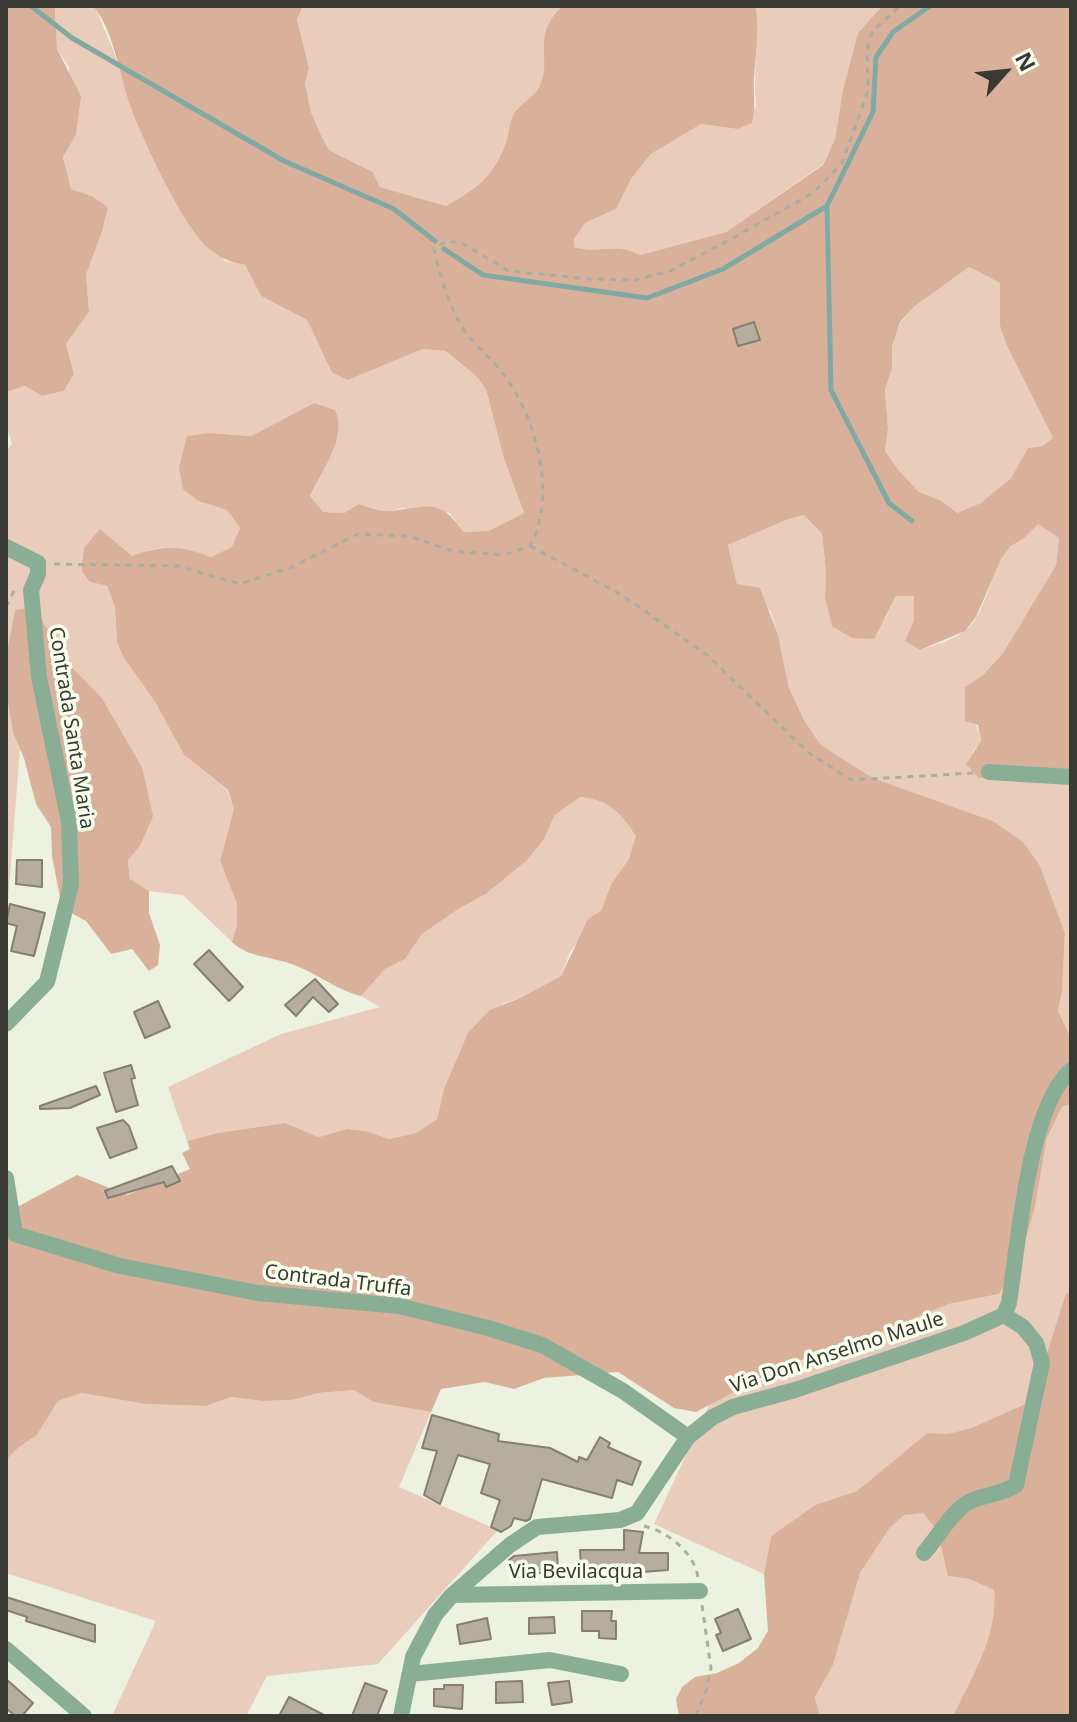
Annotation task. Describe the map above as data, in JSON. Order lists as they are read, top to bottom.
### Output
{
  "streets": {
    "street": [
      "Contrada Santa Maria",
      "Contrada Truffa",
      "Via Don Anselmo Maule",
      "Via Bevilacqua"
    ]
  },
  "crossings": [
    ["Contrada Truffa", "Via Don Anselmo Maule"]
  ],
  "north": "top right"
}
